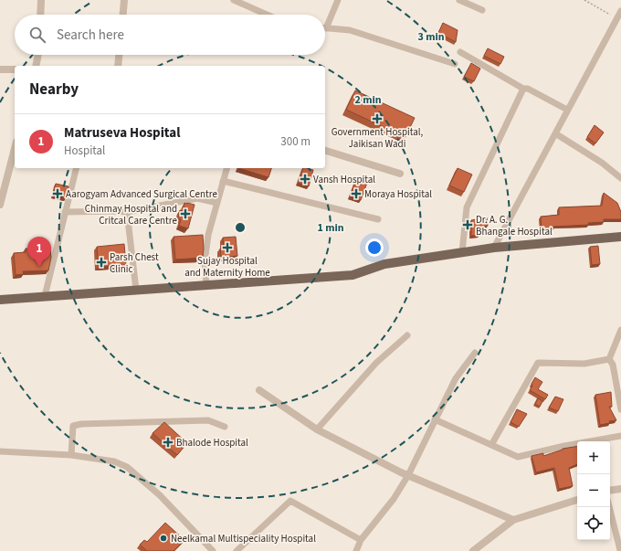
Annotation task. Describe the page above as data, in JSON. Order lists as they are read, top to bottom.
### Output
{
  "places": {
    "health": [
      "Government Hospital, Jaikisan Wadi",
      "Vansh Hospital",
      "Aarogyam Advanced Surgical Centre",
      "Moraya Hospital",
      "Chinmay Hospital and Critcal Care Centre",
      "Dr. A. G. Bhangale Hospital",
      "Sujay Hospital and Maternity Home",
      "Parsh Chest Clinic",
      "Bhalode Hospital"
    ],
    "other": ["Neelkamal Multispeciality Hospital"]
  },
  "page": {
    "search": "Search here",
    "heading": "Nearby",
    "list": [
      {
        "mark": "1",
        "name": "Matruseva Hospital",
        "note": "Hospital",
        "value": "300 m"
      }
    ],
    "pins": "1",
    "map_buttons": ["+", "−"]
  },
  "rings": ["3 min", "2 min", "1 min"]
}
